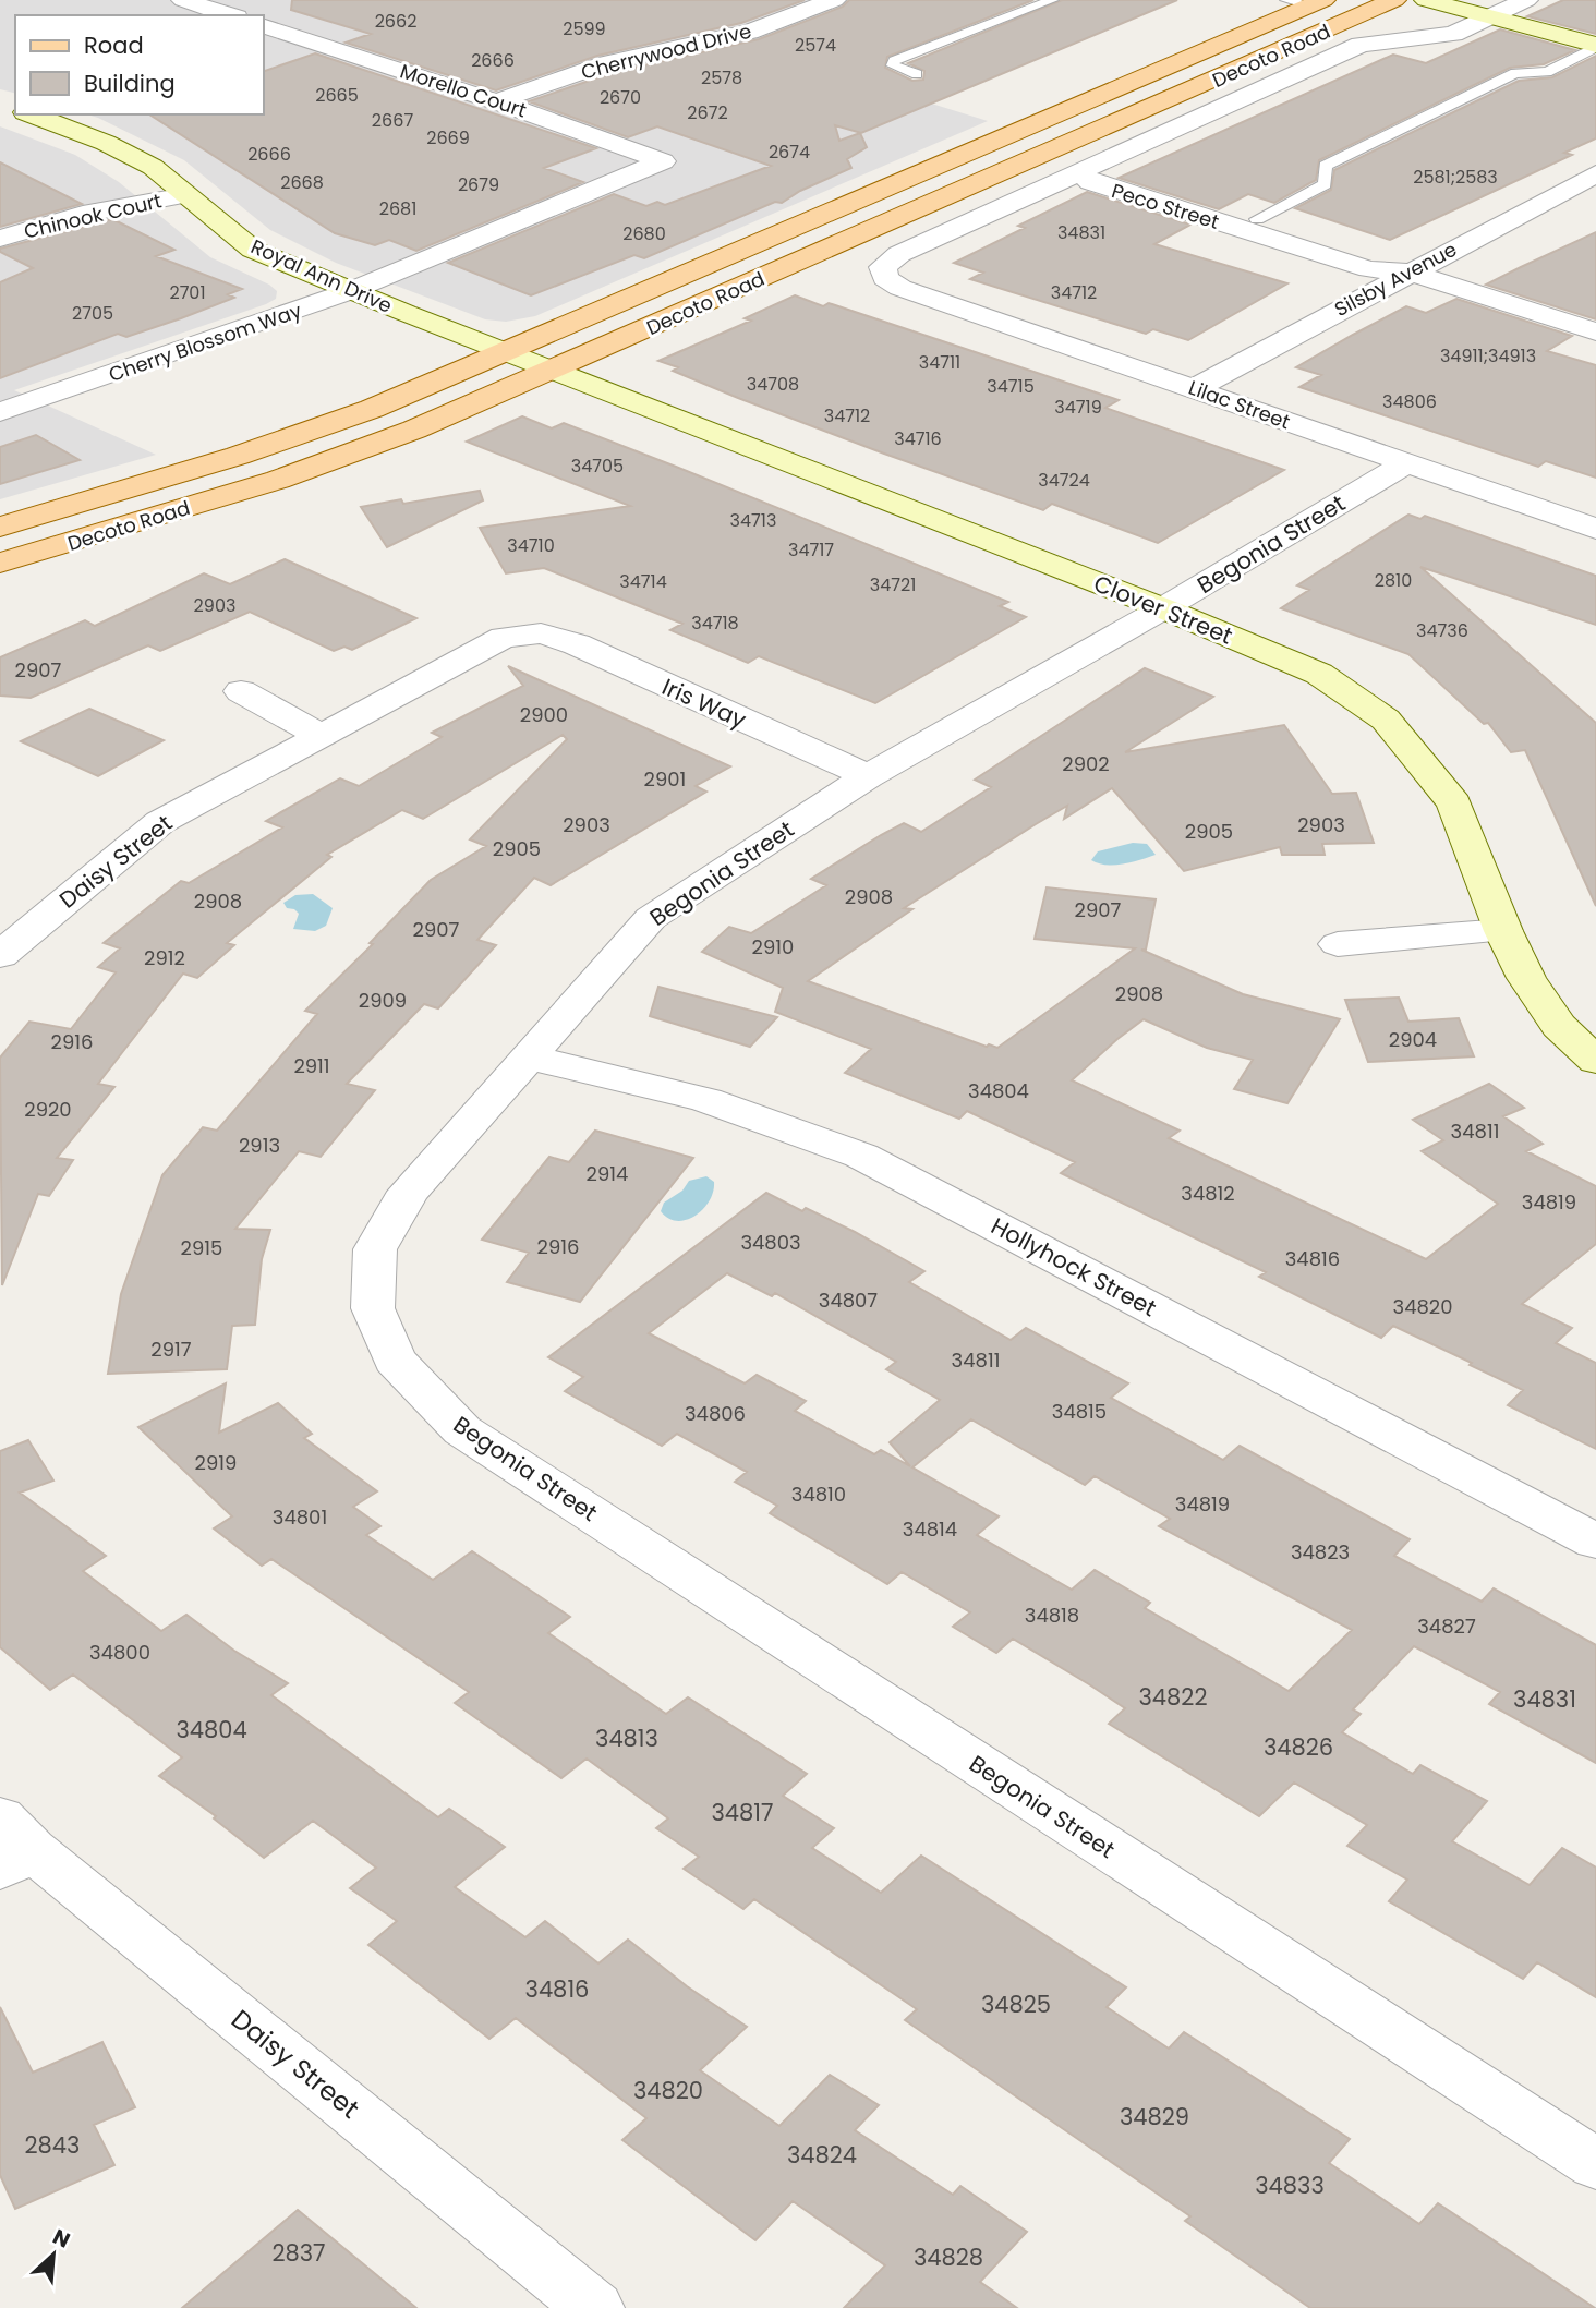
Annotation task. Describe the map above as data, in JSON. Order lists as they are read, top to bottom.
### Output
{
  "streets": {
    "main road": ["Decoto Road"],
    "street": [
      "Cherrywood Drive",
      "Morello Court",
      "Peco Street",
      "Chinook Court",
      "Royal Ann Drive",
      "Silsby Avenue",
      "Cherry Blossom Way",
      "Lilac Street",
      "Begonia Street",
      "Clover Street",
      "Iris Way",
      "Daisy Street",
      "Hollyhock Street"
    ]
  },
  "crossings": [
    ["Cherrywood Drive", "Morello Court"],
    ["Decoto Road", "Peco Street"],
    ["Decoto Road", "Royal Ann Drive"],
    ["Decoto Road", "Lilac Street"],
    ["Decoto Road", "Clover Street"],
    ["Morello Court", "Cherry Blossom Way"],
    ["Peco Street", "Silsby Avenue"],
    ["Chinook Court", "Royal Ann Drive"],
    ["Royal Ann Drive", "Cherry Blossom Way"],
    ["Royal Ann Drive", "Clover Street"],
    ["Silsby Avenue", "Lilac Street"],
    ["Lilac Street", "Begonia Street"],
    ["Begonia Street", "Clover Street"],
    ["Begonia Street", "Iris Way"],
    ["Begonia Street", "Hollyhock Street"],
    ["Iris Way", "Daisy Street"]
  ],
  "house_numbers": [
    "2662",
    "2599",
    "2574",
    "2666",
    "2578",
    "2665",
    "2670",
    "2672",
    "2667",
    "2669",
    "2674",
    "2666",
    "2581;2583",
    "2668",
    "2679",
    "2681",
    "34831",
    "2680",
    "2701",
    "34712",
    "2705",
    "34911;34913",
    "34711",
    "34708",
    "34715",
    "34806",
    "34719",
    "34712",
    "34716",
    "34705",
    "34724",
    "34713",
    "34710",
    "34717",
    "2810",
    "34714",
    "34721",
    "2903",
    "34718",
    "34736",
    "2907",
    "2900",
    "2902",
    "2901",
    "2903",
    "2903",
    "2905",
    "2905",
    "2908",
    "2908",
    "2907",
    "2907",
    "2910",
    "2912",
    "2908",
    "2909",
    "2904",
    "2916",
    "2911",
    "34804",
    "2920",
    "34811",
    "2913",
    "2914",
    "34812",
    "34819",
    "34803",
    "2916",
    "2915",
    "34816",
    "34807",
    "34820",
    "2917",
    "34811",
    "34815",
    "34806",
    "2919",
    "34810",
    "34819",
    "34801",
    "34814",
    "34823",
    "34818",
    "34827",
    "34800",
    "34822",
    "34831",
    "34804",
    "34813",
    "34826",
    "34817",
    "34816",
    "34825",
    "34820",
    "34829",
    "2843",
    "34824",
    "34833",
    "2837",
    "34828"
  ],
  "legend": ["Road", "Building"],
  "north": "top right"
}
